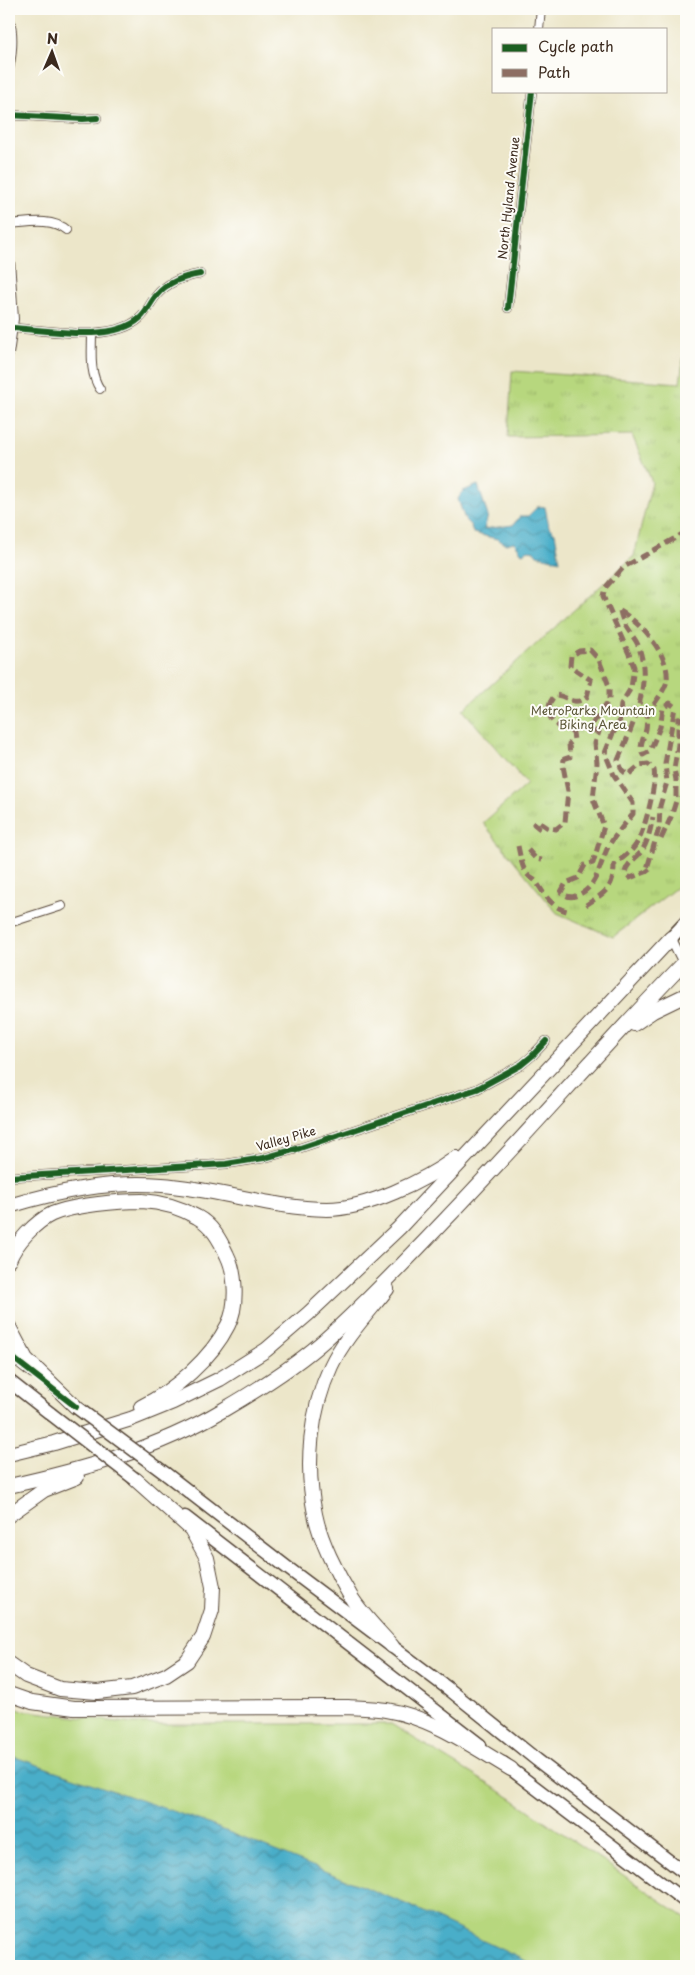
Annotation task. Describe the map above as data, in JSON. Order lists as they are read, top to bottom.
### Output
{
  "streets": {
    "street": ["North Hyland Avenue", "Valley Pike"]
  },
  "parks": ["MetroParks Mountain Biking Area"],
  "legend": ["Cycle path", "Path"],
  "north": "top"
}
